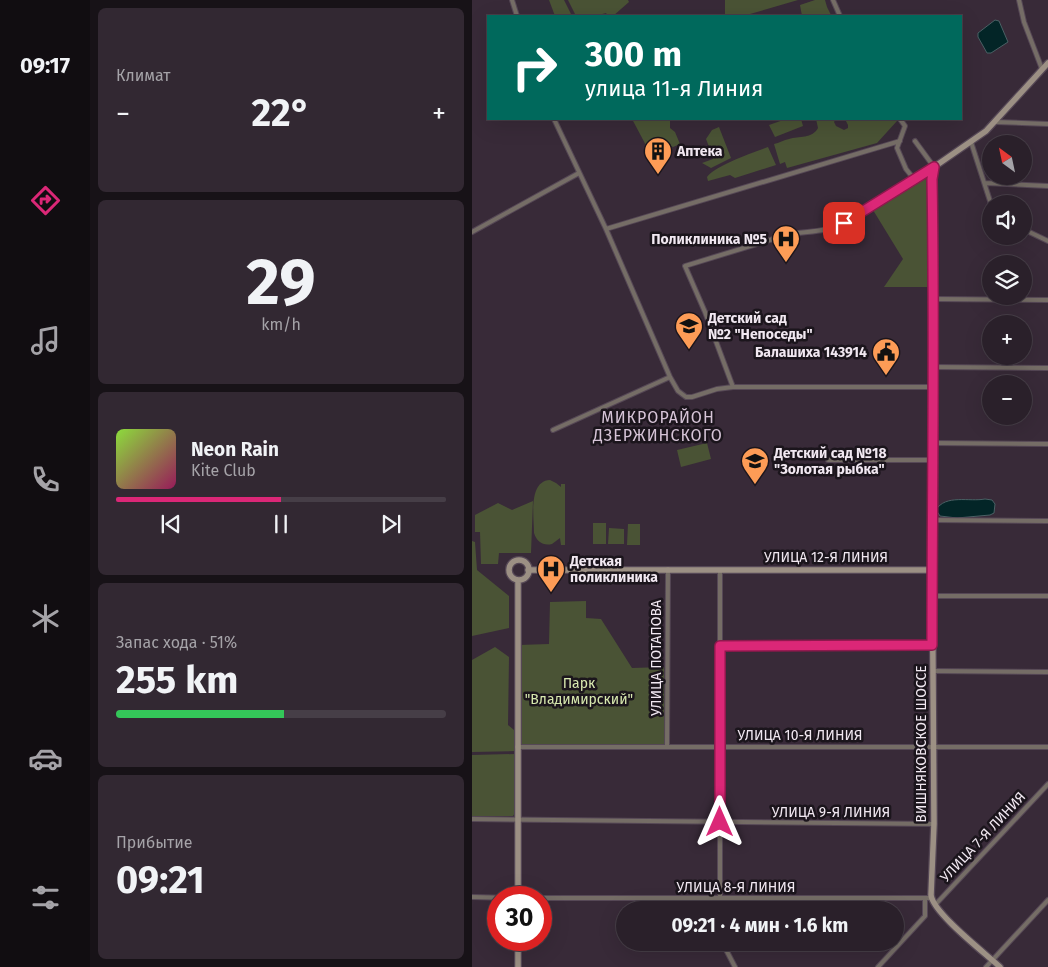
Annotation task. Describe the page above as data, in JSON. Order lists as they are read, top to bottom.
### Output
{
  "streets": {
    "street": [
      "УЛИЦА 12-Я ЛИНИЯ",
      "УЛИЦА ПОТАПОВА",
      "УЛИЦА 10-Я ЛИНИЯ",
      "ВИШНЯКОВСКОЕ ШОССЕ",
      "УЛИЦА 9-Я ЛИНИЯ",
      "УЛИЦА 7-Я ЛИНИЯ",
      "УЛИЦА 8-Я ЛИНИЯ"
    ]
  },
  "crossings": [
    ["УЛИЦА 12-Я ЛИНИЯ", "УЛИЦА ПОТАПОВА"],
    ["УЛИЦА 12-Я ЛИНИЯ", "ВИШНЯКОВСКОЕ ШОССЕ"],
    ["УЛИЦА ПОТАПОВА", "УЛИЦА 10-Я ЛИНИЯ"],
    ["УЛИЦА 10-Я ЛИНИЯ", "ВИШНЯКОВСКОЕ ШОССЕ"],
    ["ВИШНЯКОВСКОЕ ШОССЕ", "УЛИЦА 9-Я ЛИНИЯ"],
    ["ВИШНЯКОВСКОЕ ШОССЕ", "УЛИЦА 7-Я ЛИНИЯ"],
    ["ВИШНЯКОВСКОЕ ШОССЕ", "УЛИЦА 8-Я ЛИНИЯ"]
  ],
  "districts": ["МИКРОРАЙОН ДЗЕРЖИНСКОГО"],
  "parks": ["Парк \"Владимирский\""],
  "places": {
    "building": ["Аптека"],
    "hospital": ["Поликлиника №5", "Детская поликлиника"],
    "school or university": ["Детский сад №2 \"Непоседы\"", "Детский сад №18 \"Золотая рыбка\""],
    "public building": ["Балашиха 143914"]
  },
  "north": "top left",
  "page": {
    "tabs": "09:17",
    "tile": [
      "Климат",
      ["29", "km/h"],
      ["Запас хода · 51%", "255 km"],
      ["Прибытие", "09:21"]
    ],
    "turn": ["300 m", "улица 11-я Линия"],
    "heat": ["−", "22°", "+"],
    "map_buttons": ["+", "−"],
    "song": ["Neon Rain", "Kite Club"],
    "limit": "30",
    "trip": "09:21 · 4 мин · 1.6 km"
  }
}
